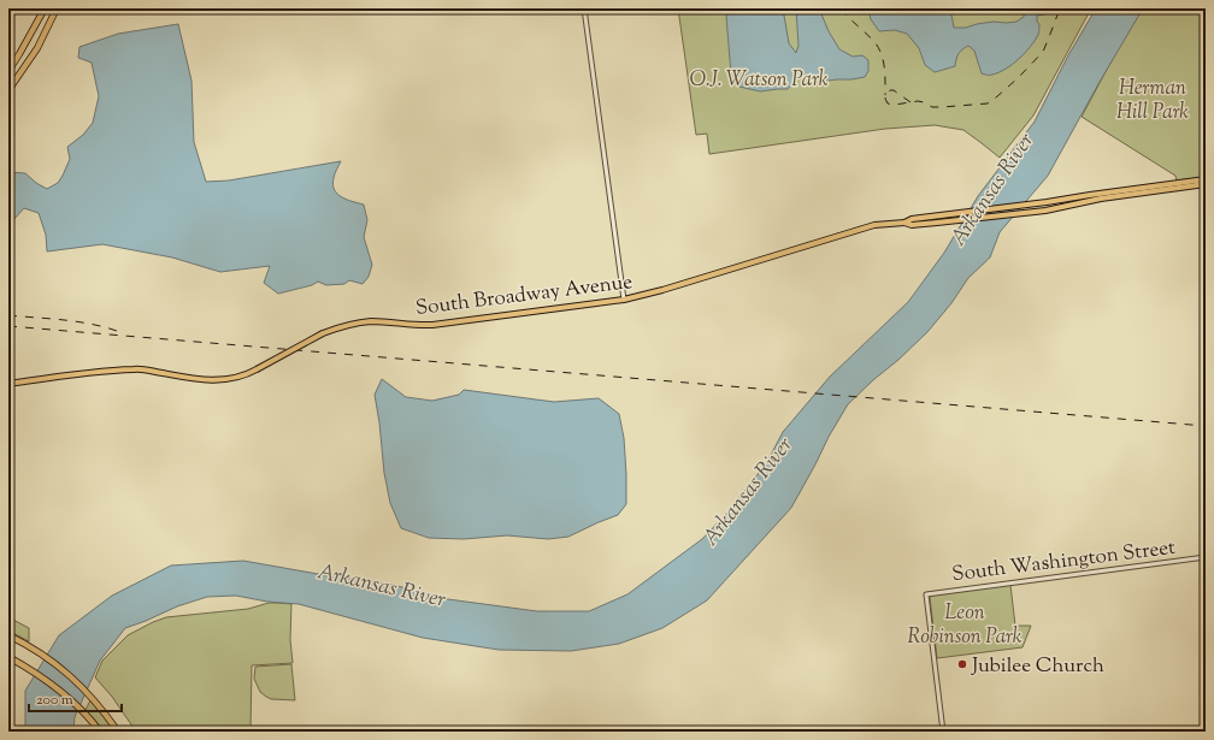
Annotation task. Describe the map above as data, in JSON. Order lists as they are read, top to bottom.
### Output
{
  "streets": {
    "main road": ["South Broadway Avenue"],
    "street": ["South Washington Street"]
  },
  "water": ["Arkansas River"],
  "parks": ["O.J. Watson Park", "Herman Hill Park", "Leon Robinson Park"],
  "places": ["Jubilee Church"],
  "scale_bar": "200 m"
}
